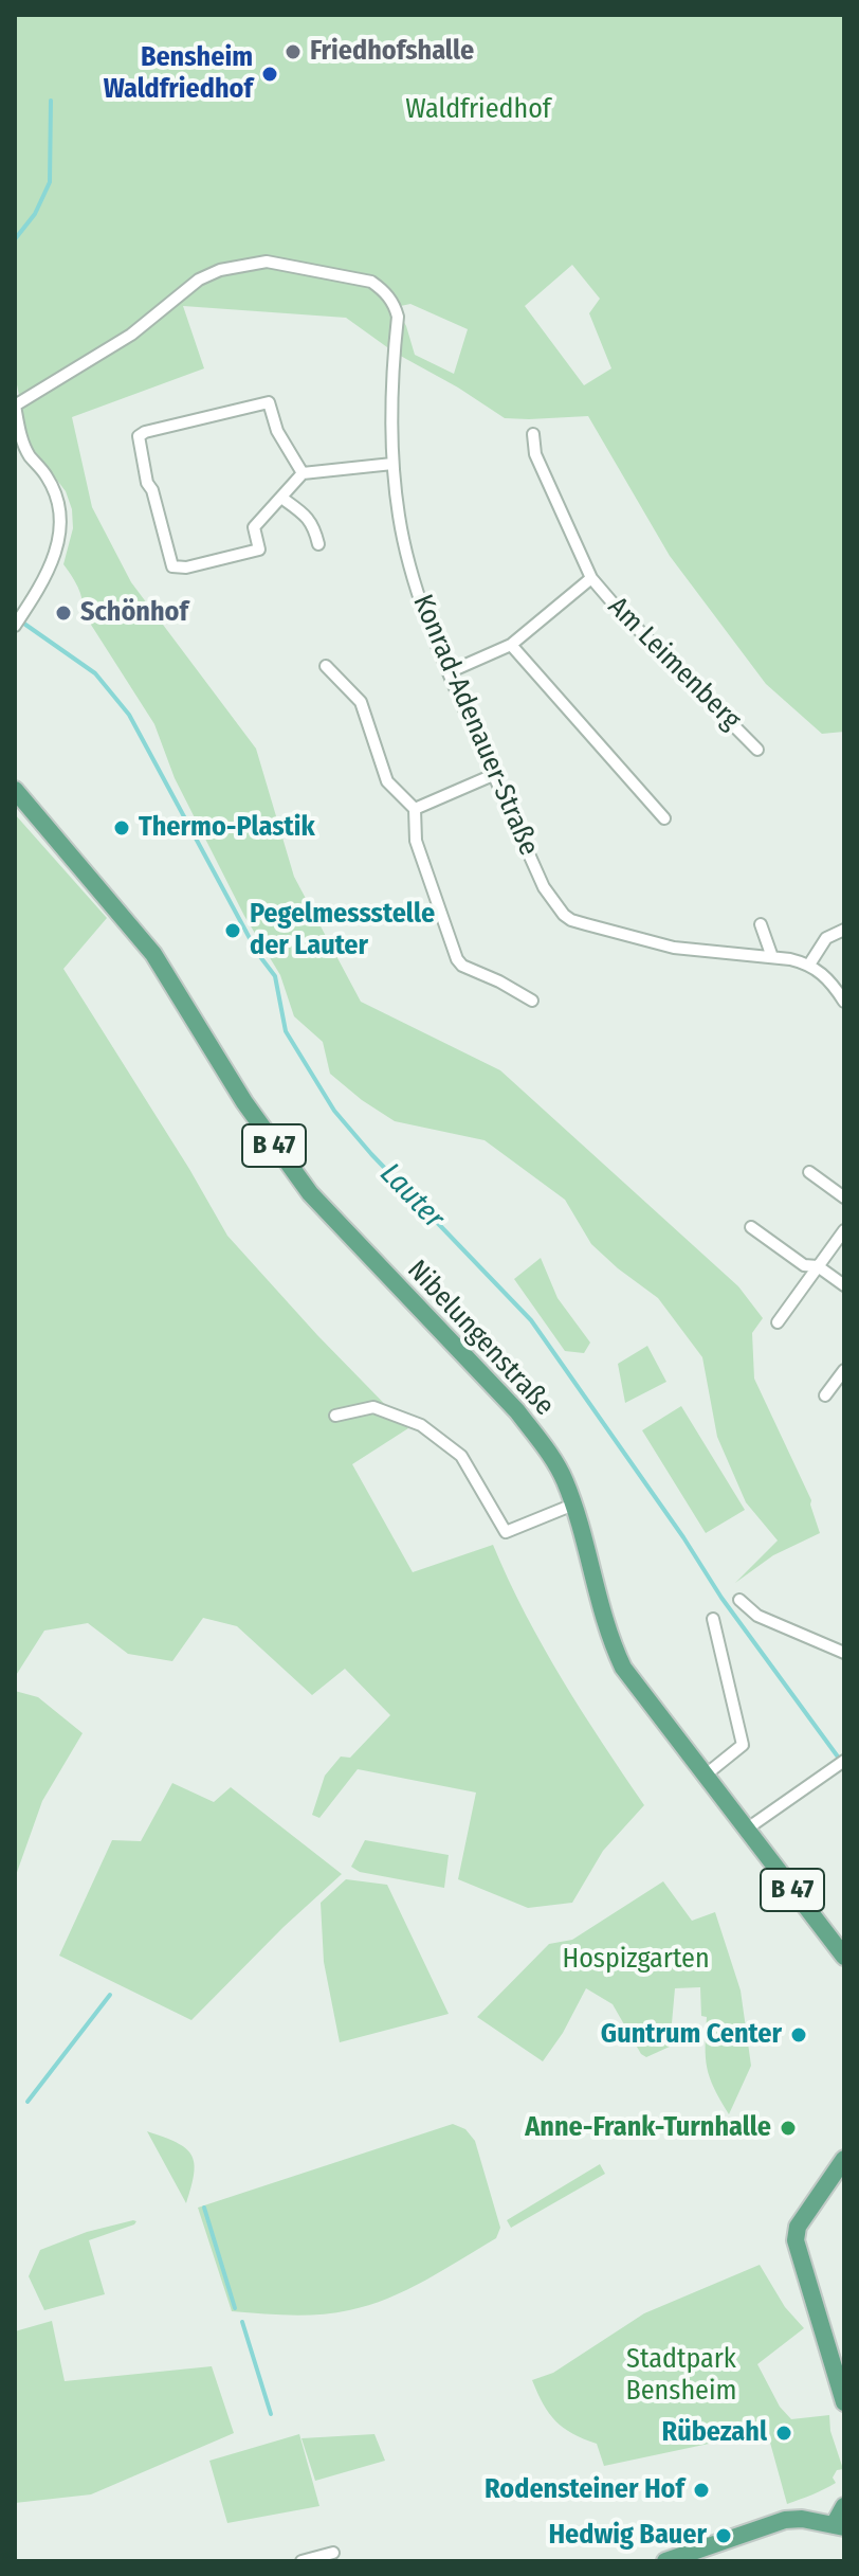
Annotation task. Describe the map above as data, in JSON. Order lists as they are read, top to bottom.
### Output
{
  "streets": {
    "main road": ["B 47", "Nibelungenstraße"],
    "street": ["Am Leimenberg", "Konrad-Adenauer-Straße"]
  },
  "crossings": [
    ["Am Leimenberg", "Konrad-Adenauer-Straße"]
  ],
  "water": ["Lauter"],
  "parks": ["Waldfriedhof", "Hospizgarten", "Stadtpark Bensheim"],
  "places": [
    "Friedhofshalle",
    "Bensheim Waldfriedhof",
    "Schönhof",
    "Thermo-Plastik",
    "Pegelmessstelle der Lauter",
    "Guntrum Center",
    "Anne-Frank-Turnhalle",
    "Rübezahl",
    "Rodensteiner Hof",
    "Hedwig Bauer"
  ]
}
